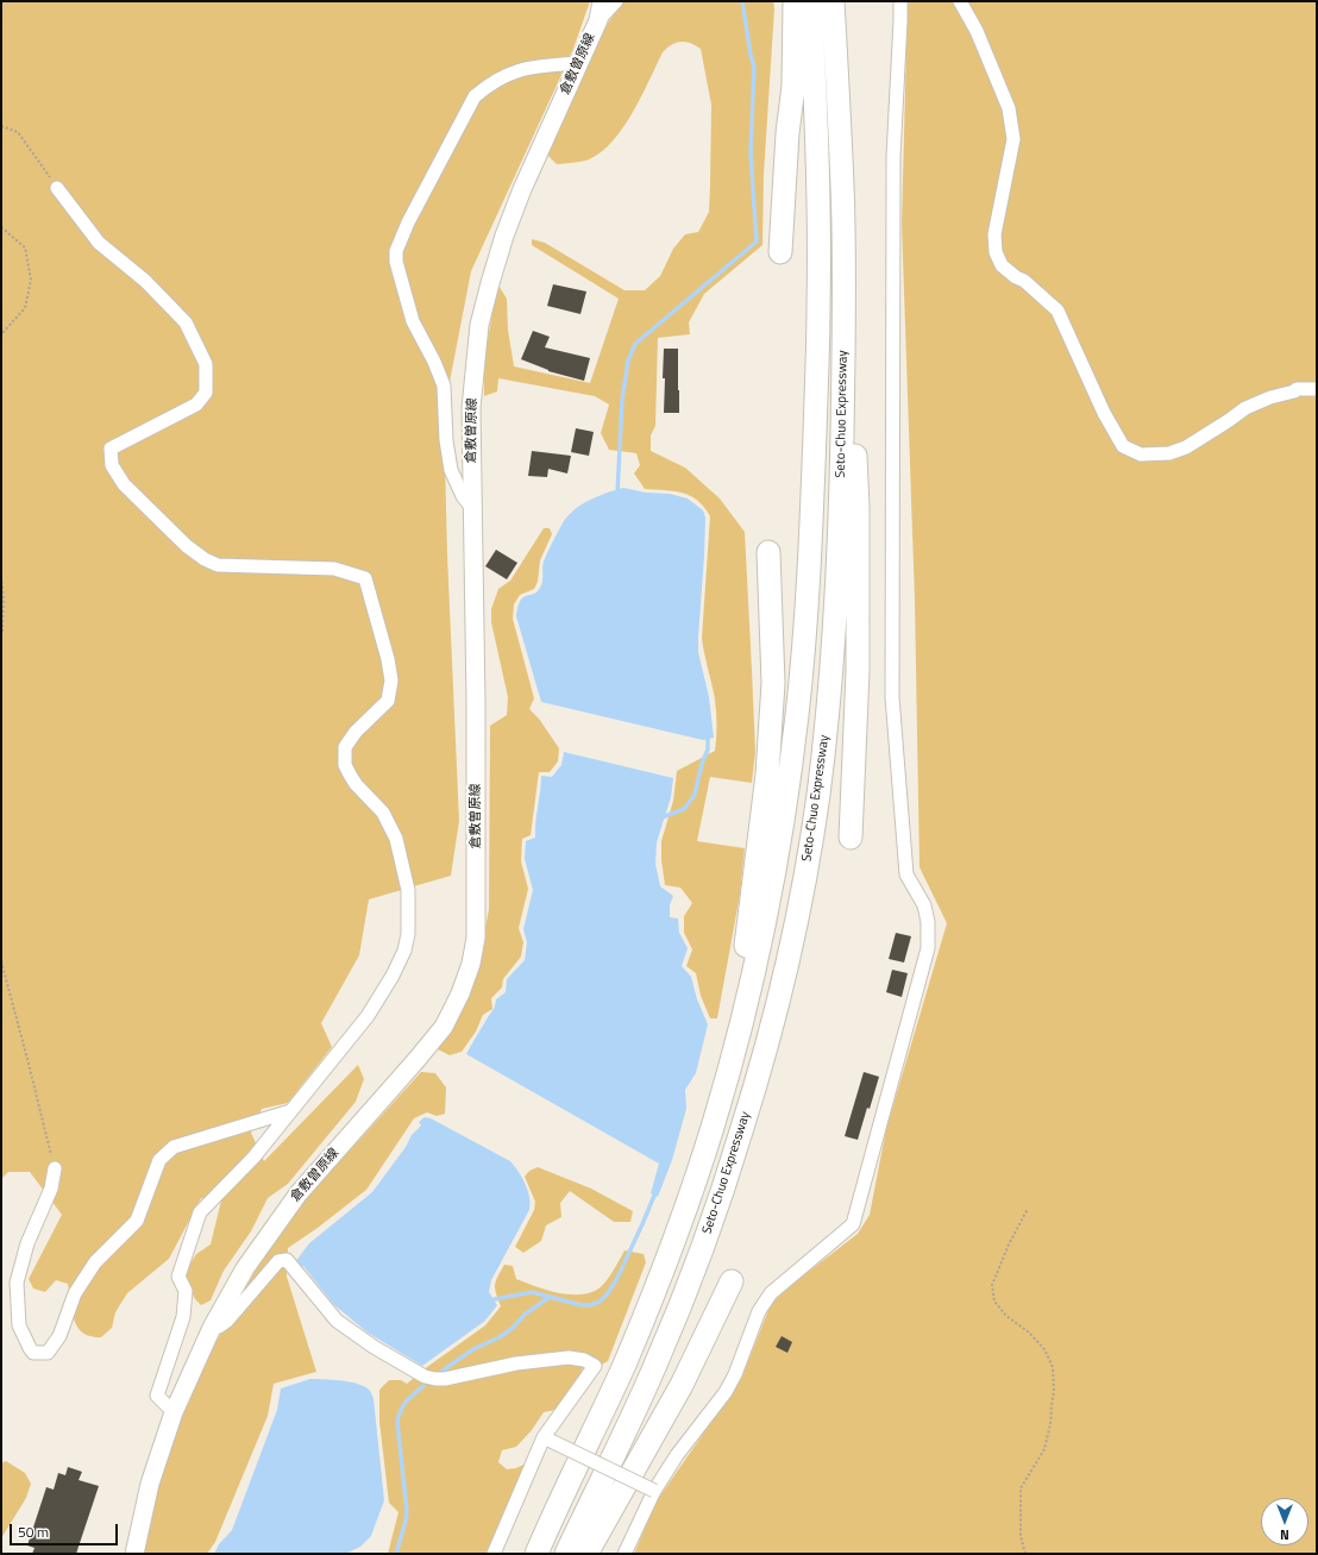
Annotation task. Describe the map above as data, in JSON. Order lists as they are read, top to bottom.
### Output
{
  "streets": {
    "highway": ["Seto-Chuo Expressway"],
    "street": ["倉敷曽原線"]
  },
  "scale_bar": "50 m",
  "north": "bottom"
}
